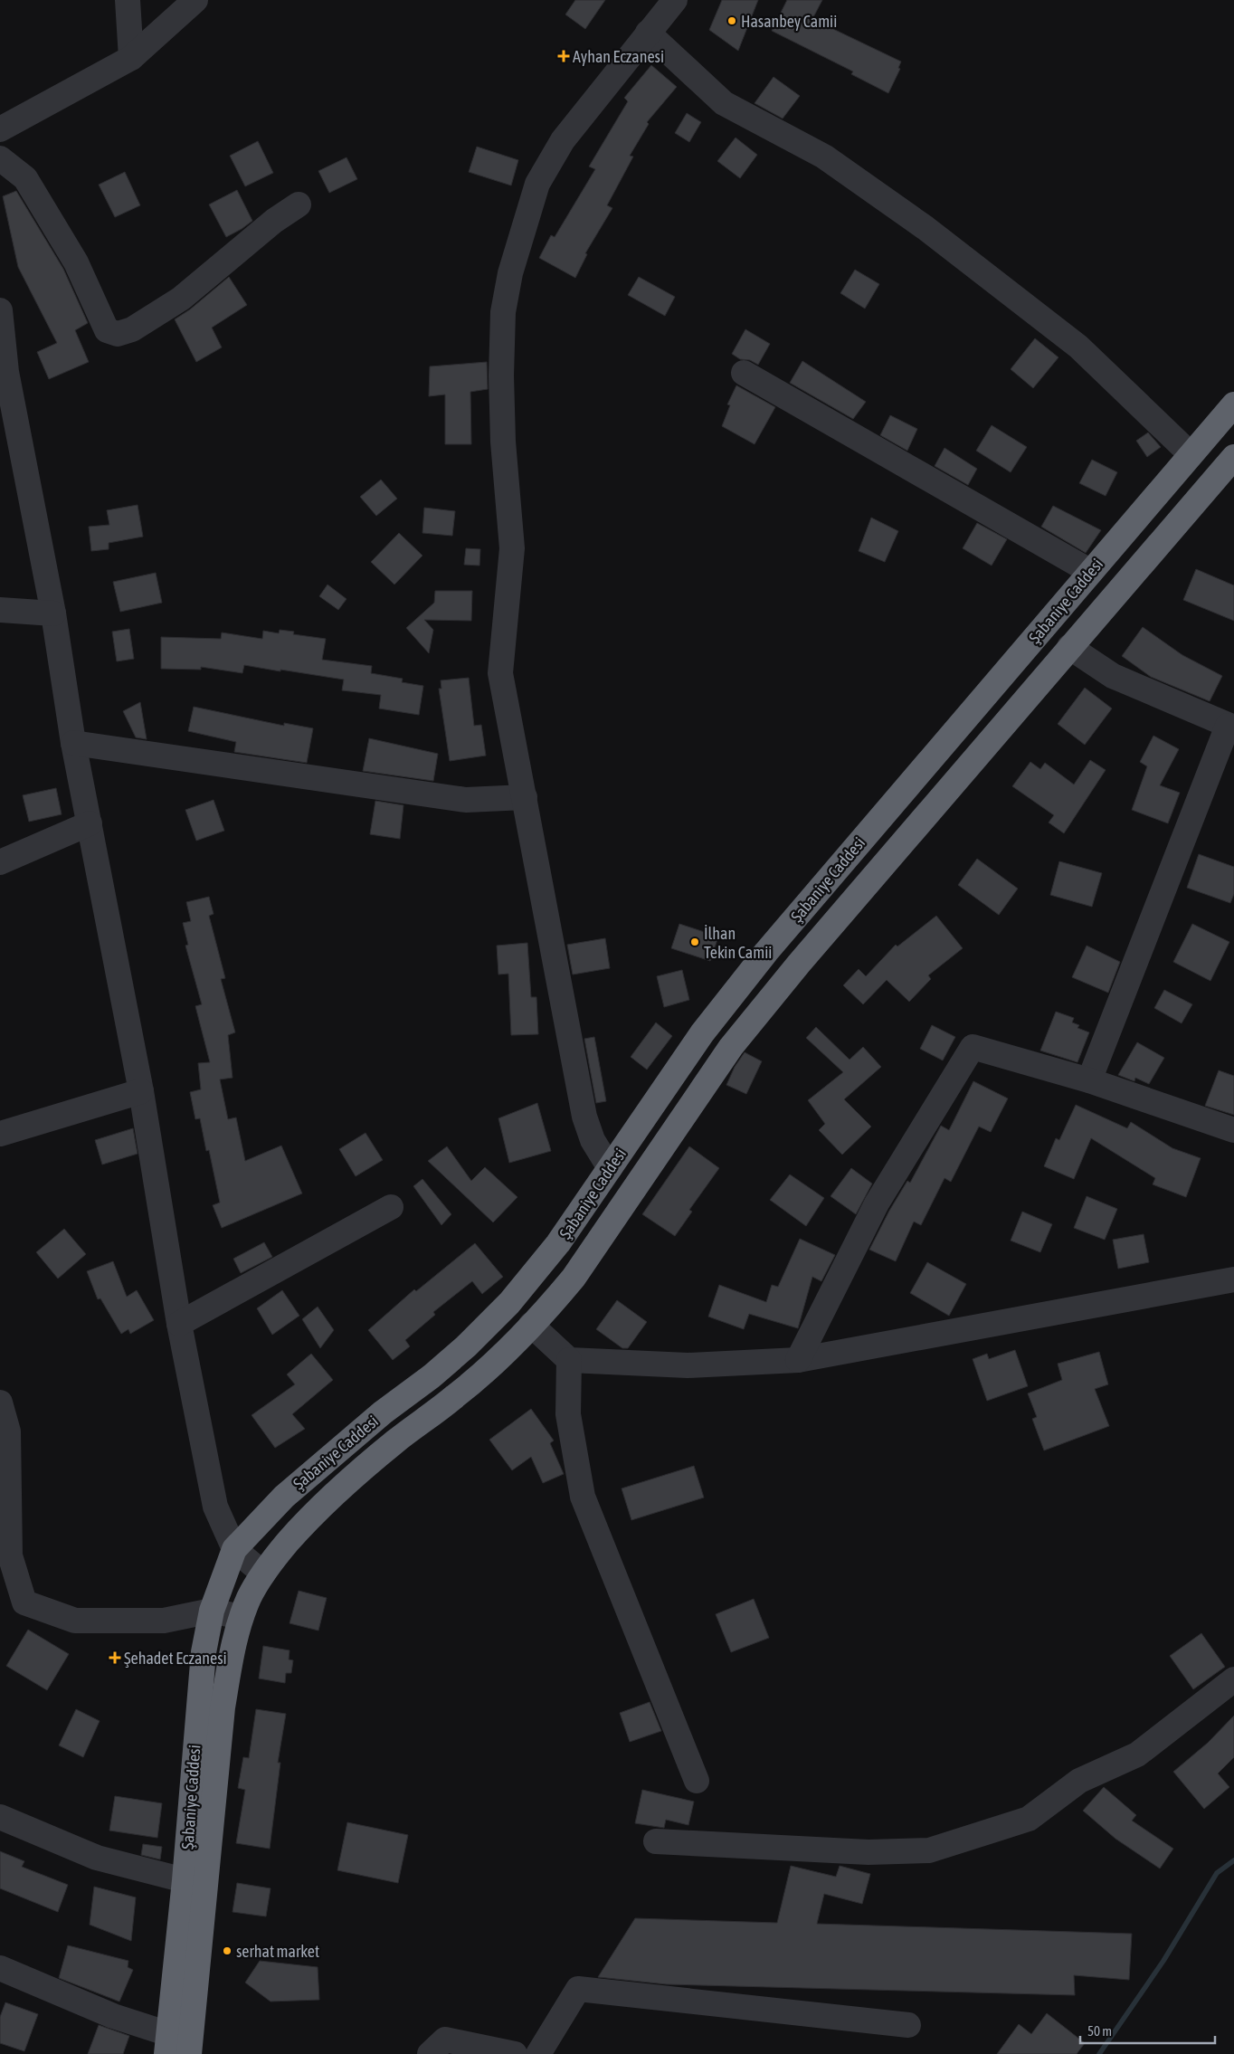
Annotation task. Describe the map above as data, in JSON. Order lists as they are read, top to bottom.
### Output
{
  "streets": {
    "highway": ["Şabaniye Caddesi"]
  },
  "places": {
    "other": ["Hasanbey Camii", "İlhan Tekin Camii", "serhat market"],
    "health": ["Ayhan Eczanesi", "Şehadet Eczanesi"]
  },
  "scale_bar": "50 m"
}
